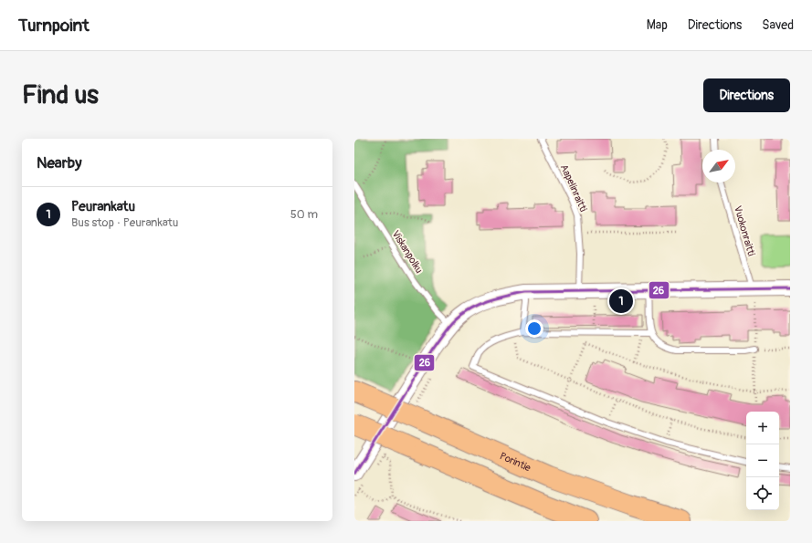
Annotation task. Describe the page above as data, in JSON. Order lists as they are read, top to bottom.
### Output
{
  "streets": {
    "highway": ["Porintie"],
    "lane": ["Aapelinraitti", "Vuokonraitti", "Viskanpolku"]
  },
  "lines": ["transit line 26"],
  "north": "top right",
  "page": {
    "header": "Turnpoint",
    "nav": ["Map", "Directions", "Saved"],
    "buttons": "Directions",
    "title": "Find us",
    "heading": "Nearby",
    "list": [
      {
        "mark": "1",
        "name": "Peurankatu",
        "note": "Bus stop · Peurankatu",
        "value": "50 m"
      }
    ],
    "pins": "1",
    "map_buttons": ["+", "−"]
  }
}
